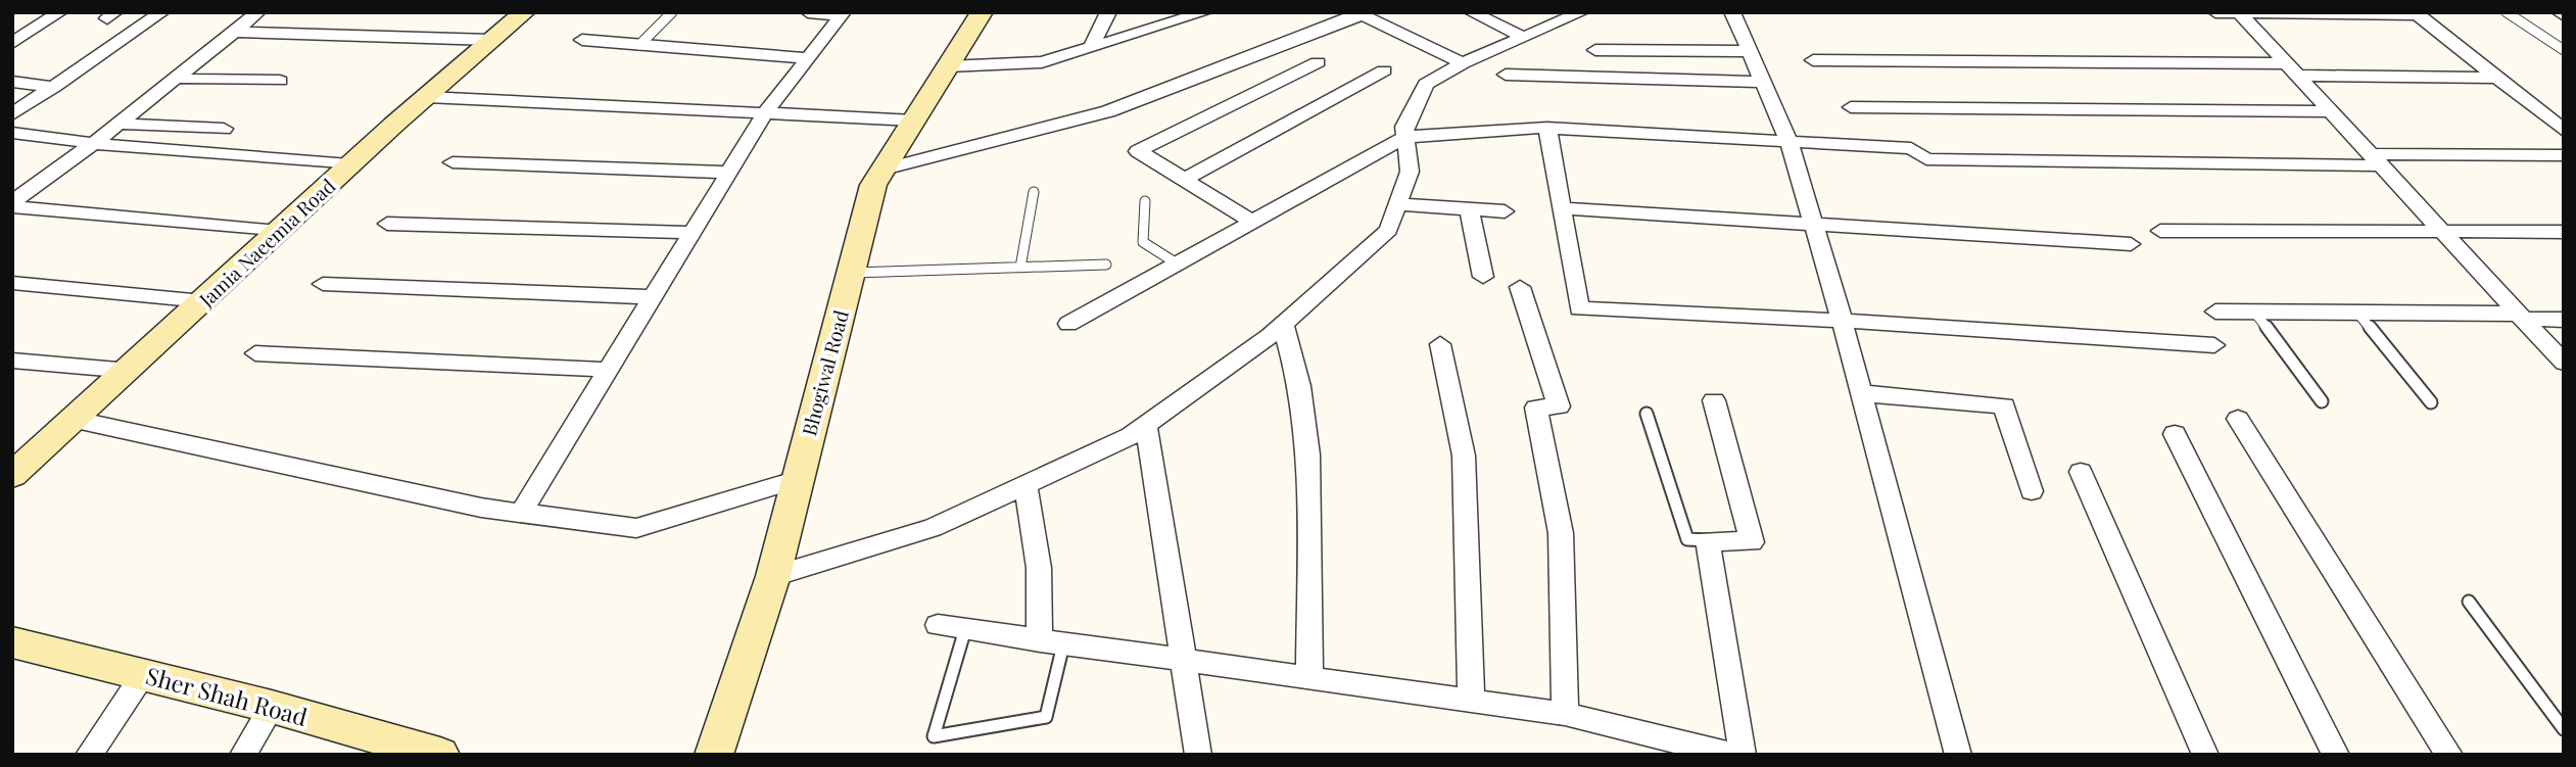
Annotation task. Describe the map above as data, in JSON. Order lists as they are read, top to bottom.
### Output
{
  "streets": {
    "main road": ["Jamia Naeemia Road", "Bhogiwal Road", "Sher Shah Road"]
  }
}
